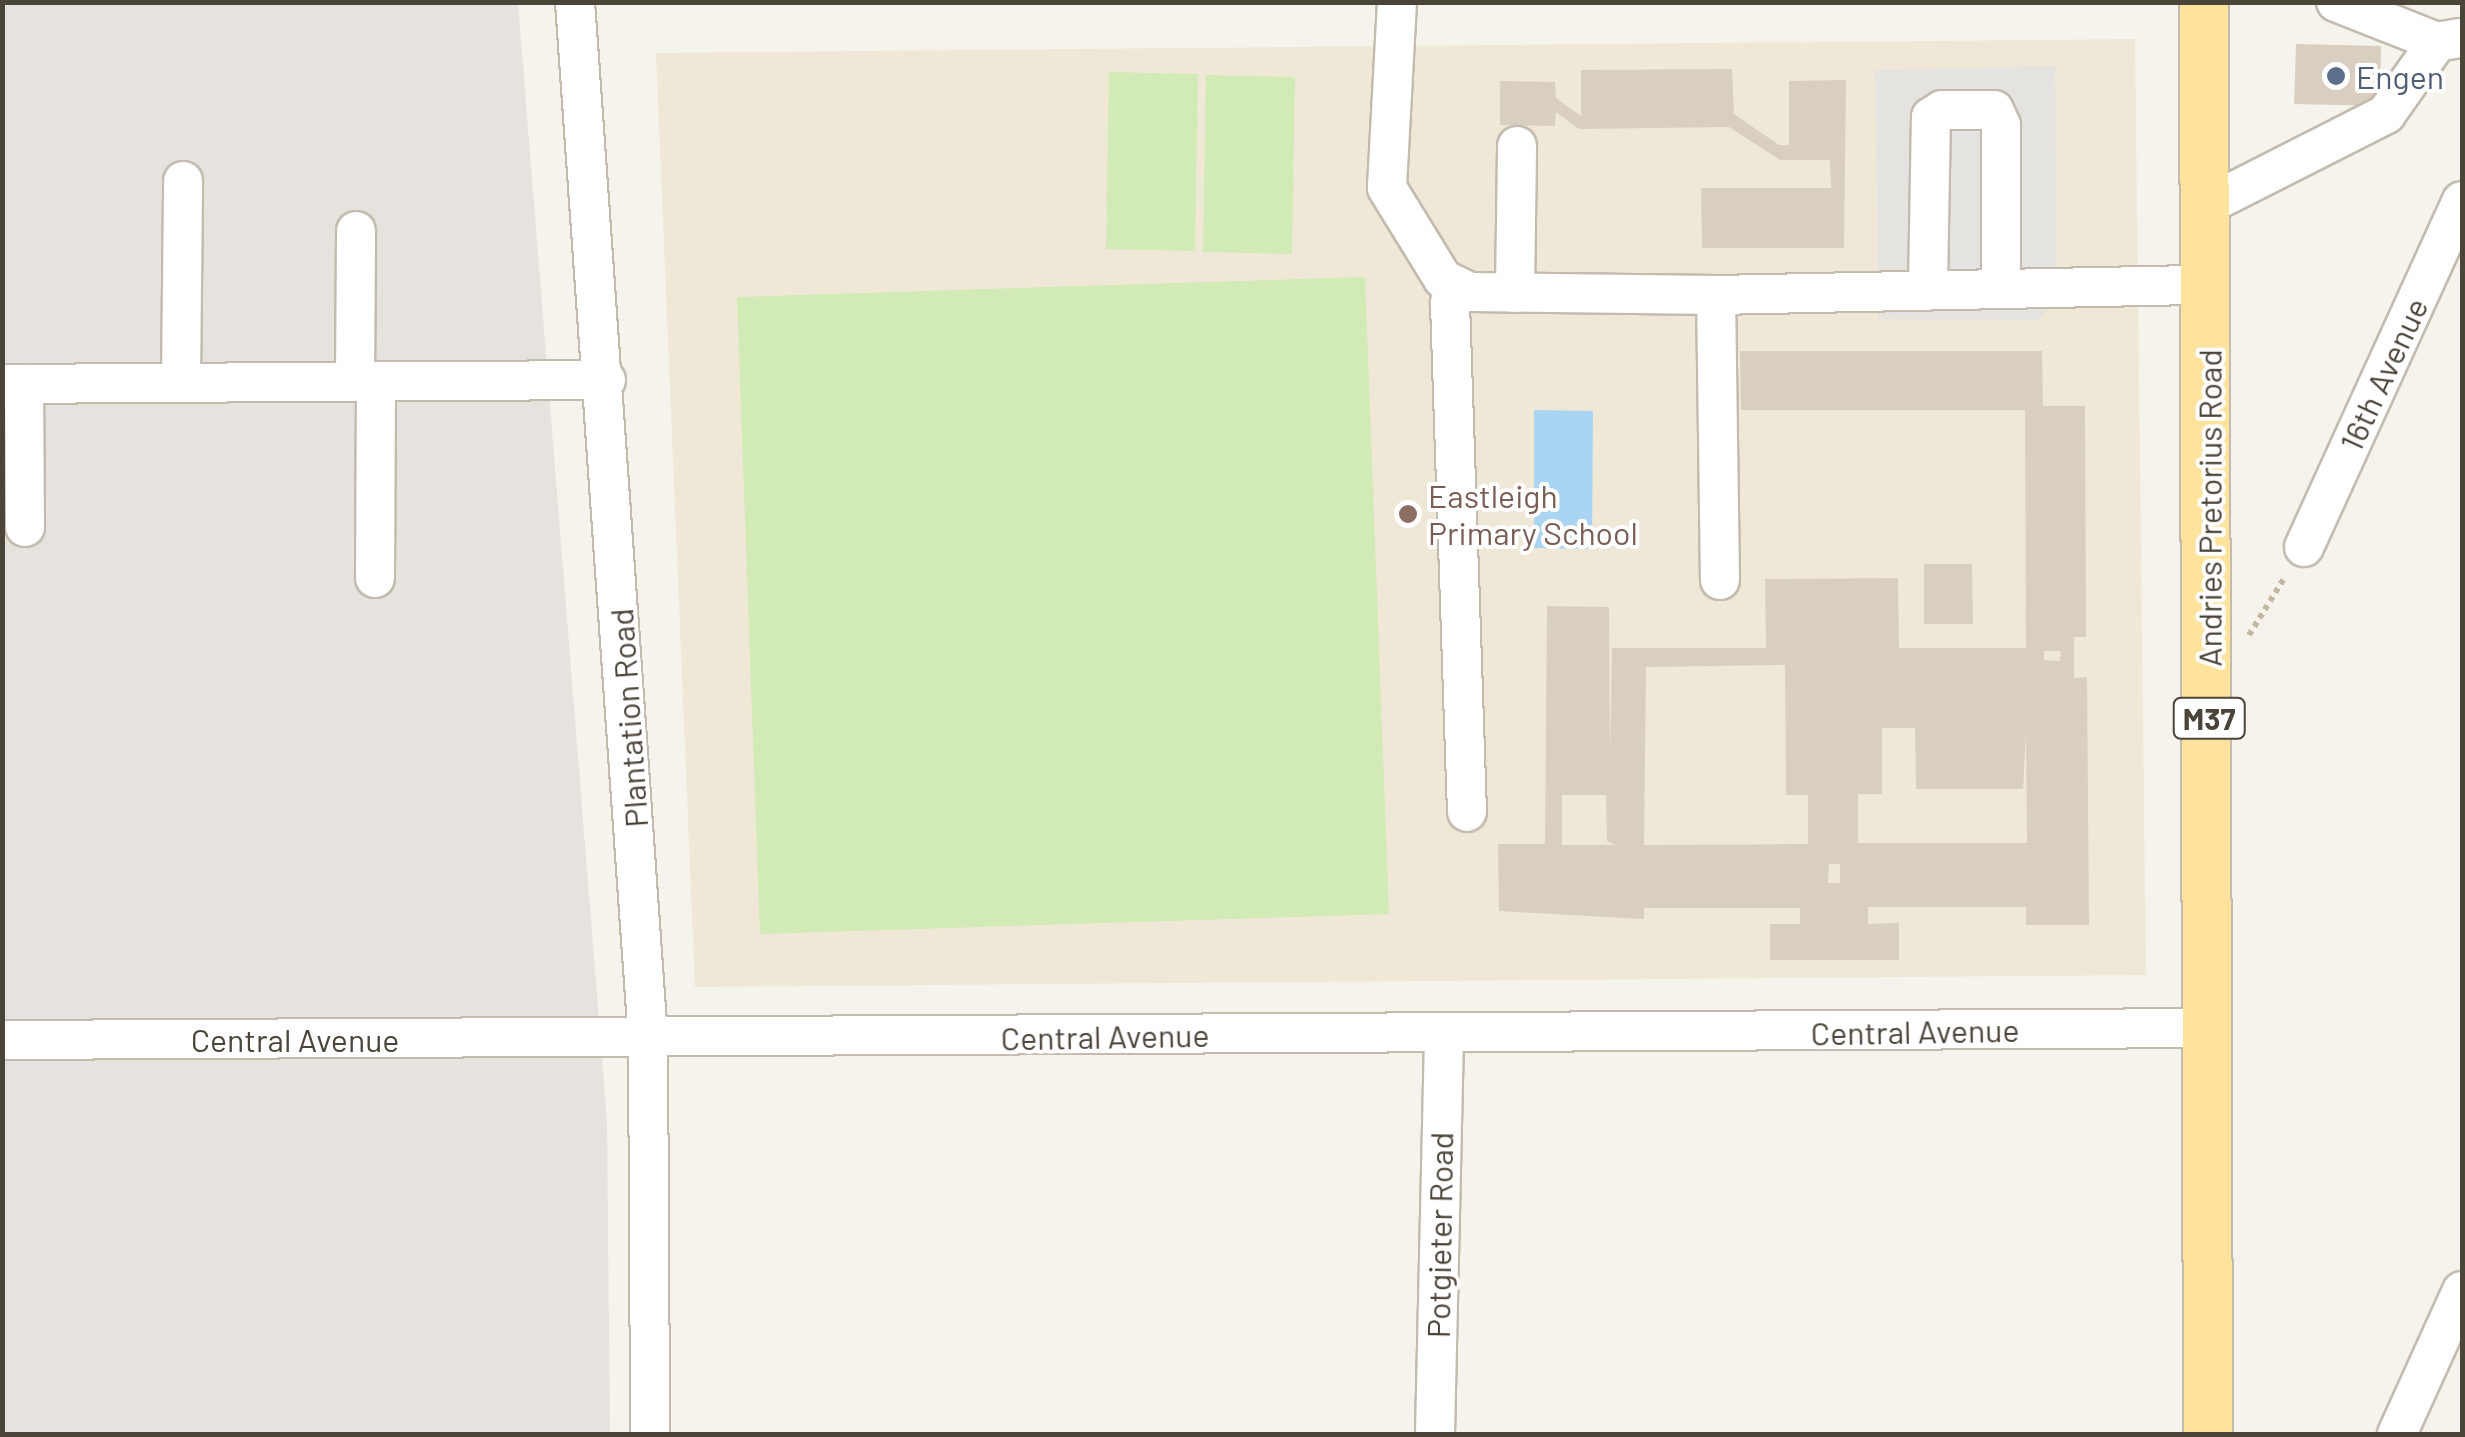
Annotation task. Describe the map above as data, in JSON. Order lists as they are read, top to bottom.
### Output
{
  "streets": {
    "main road": ["Andries Pretorius Road", "M37"],
    "street": [
      "16th Avenue",
      "Plantation Road",
      "Central Avenue",
      "Potgieter Road"
    ]
  },
  "crossings": [
    ["Andries Pretorius Road", "Central Avenue"],
    ["Plantation Road", "Central Avenue"],
    ["Central Avenue", "Potgieter Road"]
  ],
  "places": ["Engen", "Eastleigh Primary School"]
}
